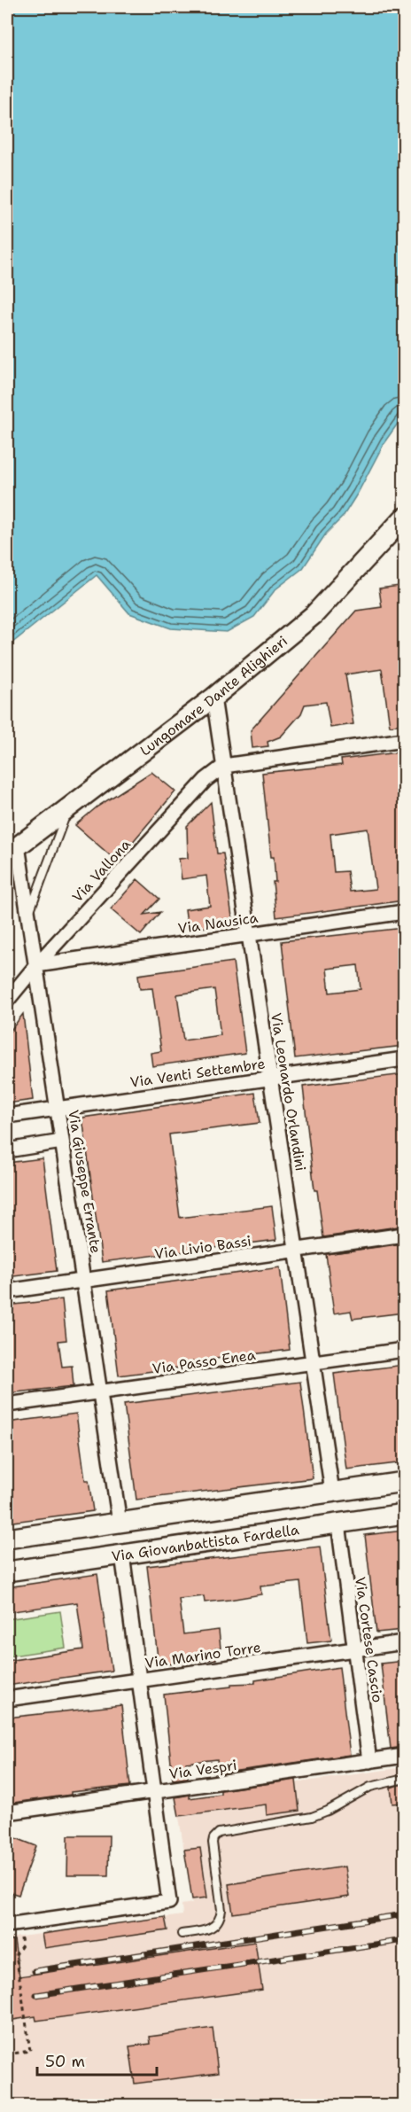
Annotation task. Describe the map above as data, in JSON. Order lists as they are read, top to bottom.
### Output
{
  "streets": {
    "main road": ["Lungomare Dante Alighieri", "Via Giovanbattista Fardella"],
    "street": [
      "Via Vallona",
      "Via Nausica",
      "Via Venti Settembre",
      "Via Leonardo Orlandini",
      "Via Giuseppe Errante",
      "Via Livio Bassi",
      "Via Passo Enea",
      "Via Cortese Cascio",
      "Via Marino Torre",
      "Via Vespri"
    ]
  },
  "crossings": [
    ["Lungomare Dante Alighieri", "Via Leonardo Orlandini"],
    ["Lungomare Dante Alighieri", "Via Giuseppe Errante"],
    ["Via Vallona", "Via Nausica"],
    ["Via Vallona", "Via Leonardo Orlandini"],
    ["Via Vallona", "Via Giuseppe Errante"],
    ["Via Nausica", "Via Leonardo Orlandini"],
    ["Via Nausica", "Via Giuseppe Errante"],
    ["Via Venti Settembre", "Via Leonardo Orlandini"],
    ["Via Venti Settembre", "Via Giuseppe Errante"],
    ["Via Leonardo Orlandini", "Via Livio Bassi"],
    ["Via Leonardo Orlandini", "Via Passo Enea"],
    ["Via Giuseppe Errante", "Via Livio Bassi"],
    ["Via Giuseppe Errante", "Via Passo Enea"],
    ["Via Giovanbattista Fardella", "Via Cortese Cascio"],
    ["Via Cortese Cascio", "Via Marino Torre"],
    ["Via Cortese Cascio", "Via Vespri"]
  ],
  "scale_bar": "50 m"
}
